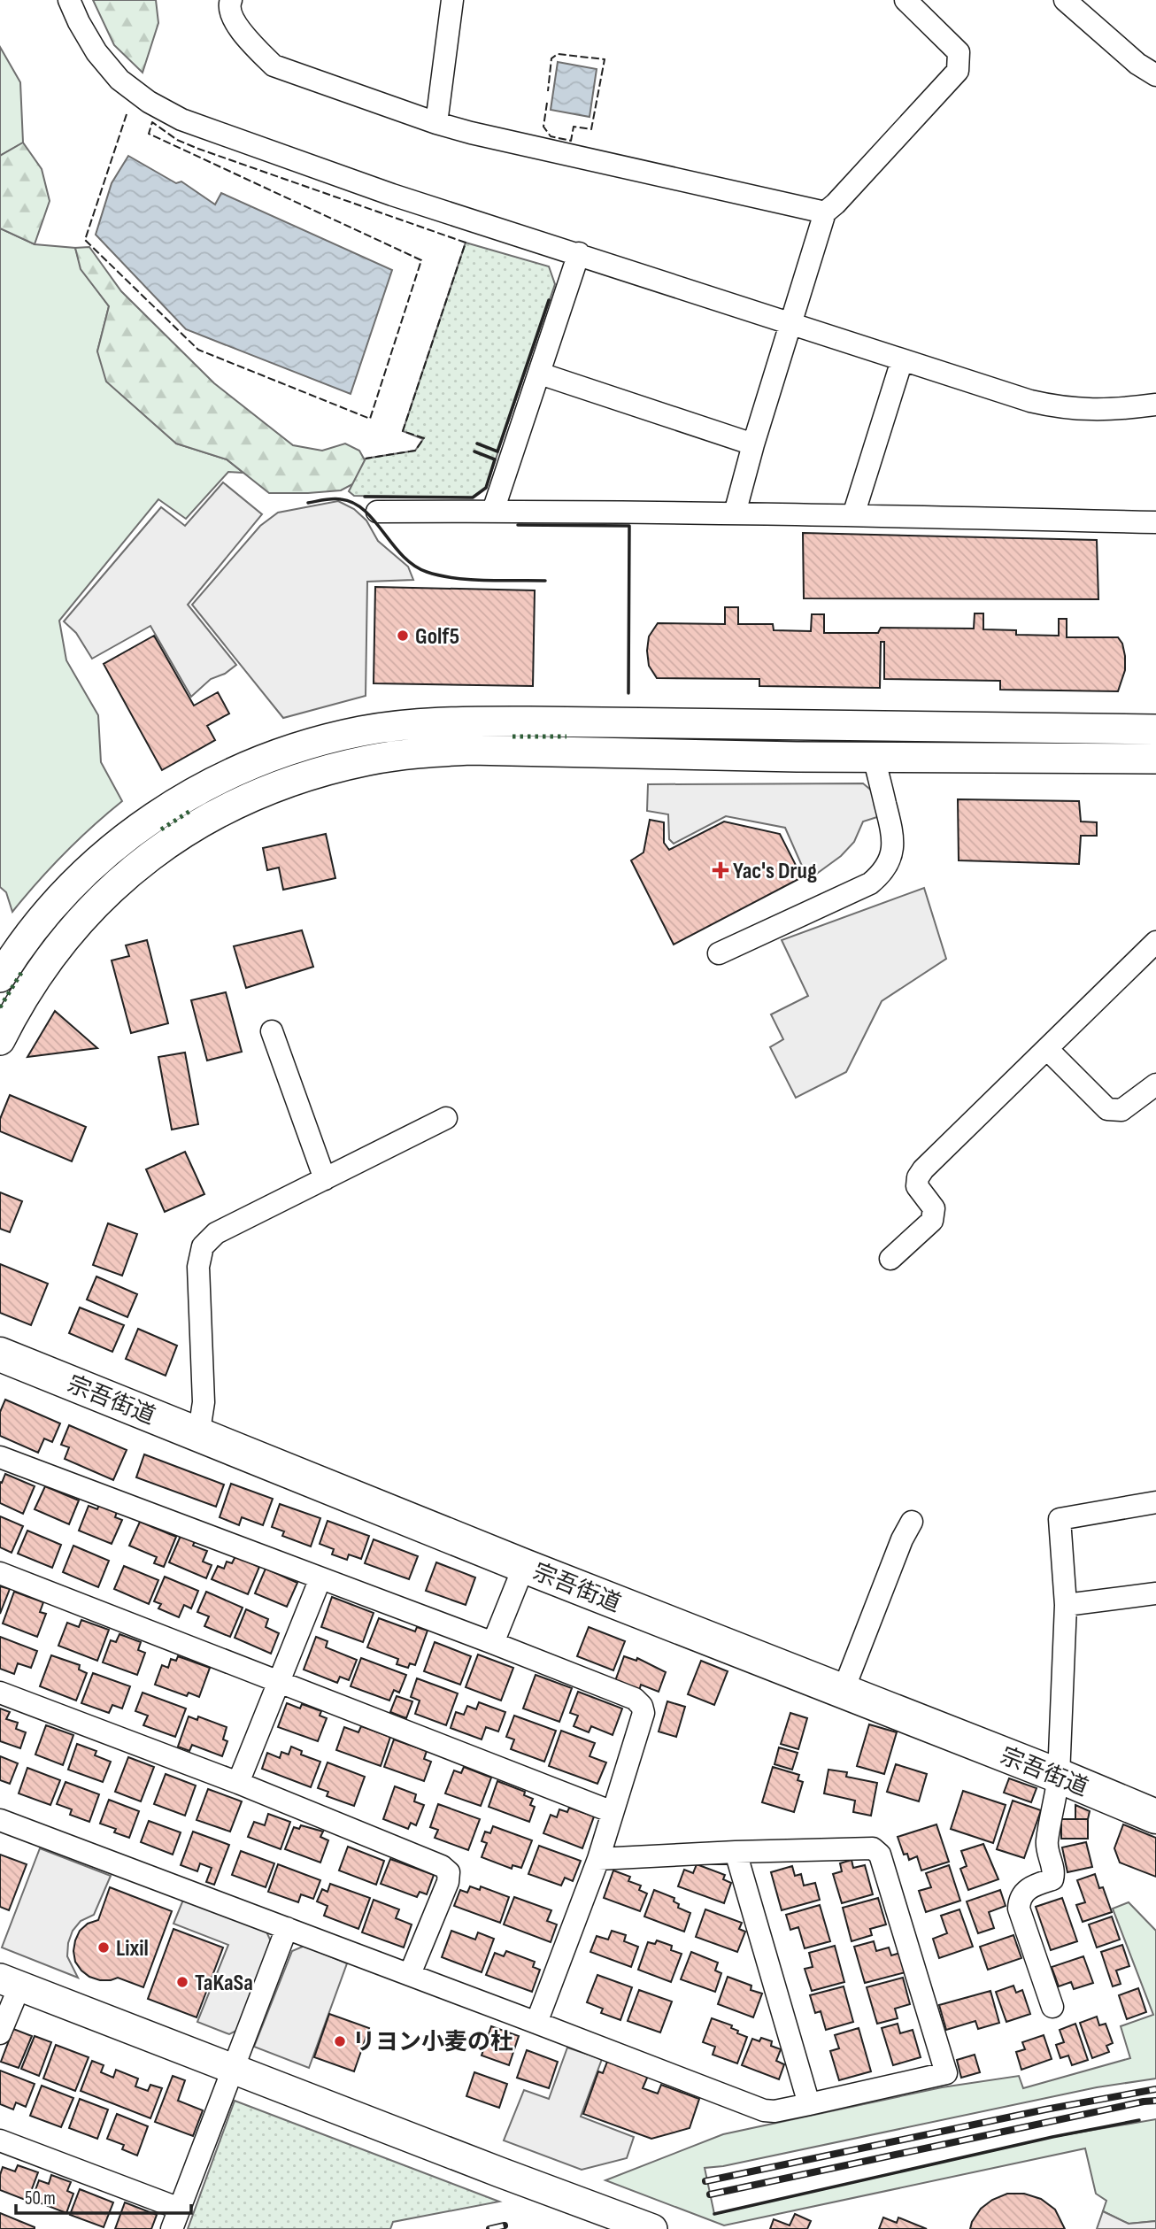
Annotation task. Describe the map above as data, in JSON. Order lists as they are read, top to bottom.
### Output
{
  "streets": {
    "highway": ["宗吾街道"]
  },
  "places": {
    "other": [
      "Golf5",
      "Lixil",
      "TaKaSa",
      "リヨン小麦の杜"
    ],
    "health": ["Yac's Drug"]
  },
  "scale_bar": "50 m"
}
